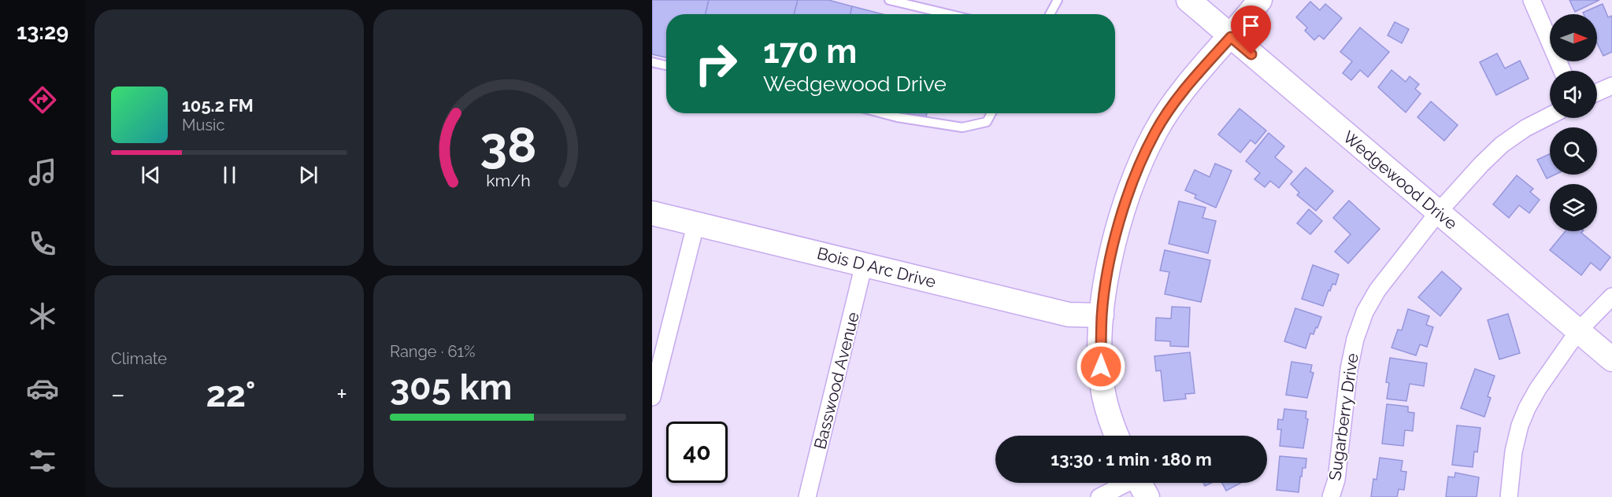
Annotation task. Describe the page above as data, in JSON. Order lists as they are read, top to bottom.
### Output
{
  "streets": {
    "street": [
      "Wedgewood Drive",
      "Bois D Arc Drive",
      "Basswood Avenue",
      "Sugarberry Drive"
    ]
  },
  "crossings": [
    ["Wedgewood Drive", "Sugarberry Drive"],
    ["Bois D Arc Drive", "Basswood Avenue"]
  ],
  "north": "right",
  "page": {
    "tabs": "13:29",
    "turn": ["170 m", "Wedgewood Drive"],
    "song": ["105.2 FM", "Music"],
    "tile": [
      "Climate",
      ["Range · 61%", "305 km"]
    ],
    "heat": ["−", "22°", "+"],
    "limit": "40",
    "trip": "13:30 · 1 min · 180 m",
    "gauge": ["38", "km/h"]
  }
}
